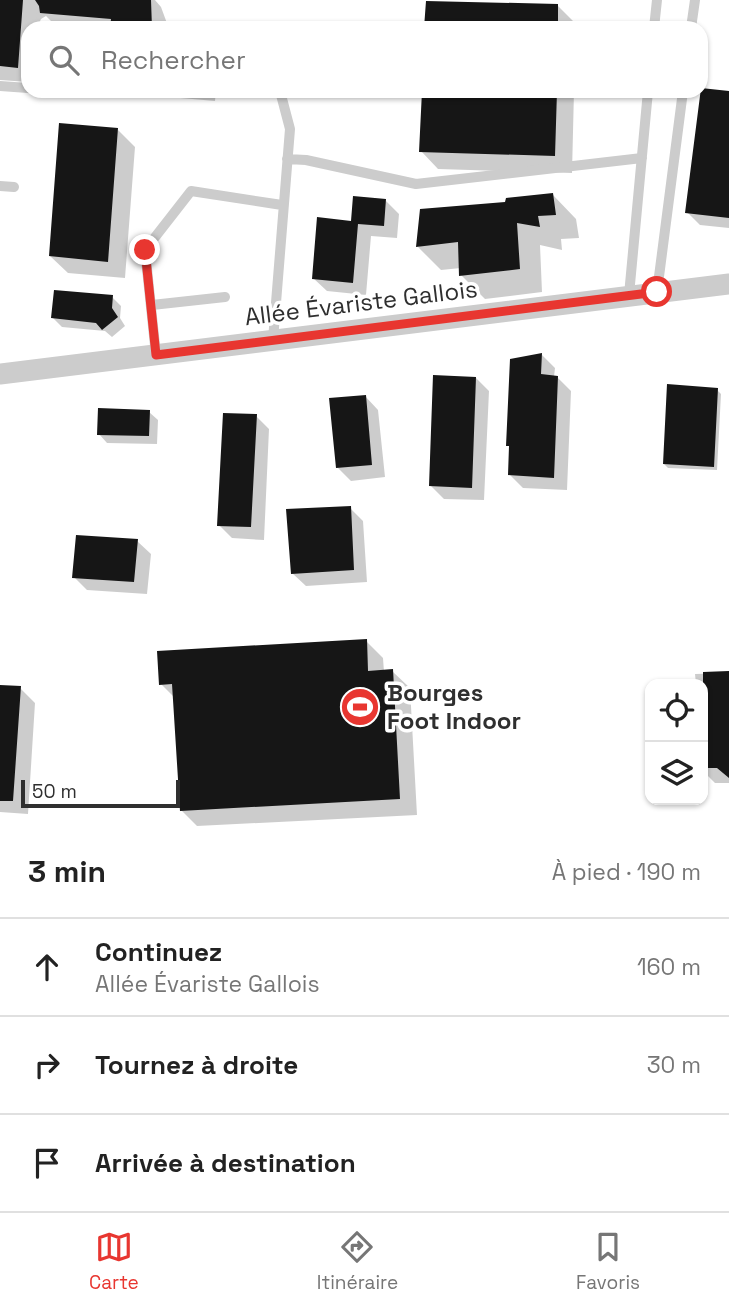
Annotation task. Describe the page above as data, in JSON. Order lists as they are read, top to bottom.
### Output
{
  "streets": {
    "street": ["Allée Évariste Gallois"]
  },
  "places": {
    "sports": ["Bourges Foot Indoor"]
  },
  "scale_bar": "50 m",
  "page": {
    "search": "Rechercher",
    "scale": "50 m",
    "heading": ["3 min", "À pied · 190 m"],
    "list": [
      ["Continuez", "Allée Évariste Gallois", "160 m"],
      ["Tournez à droite", "30 m"],
      "Arrivée à destination"
    ],
    "nav": ["Carte", "Itinéraire", "Favoris"]
  }
}
